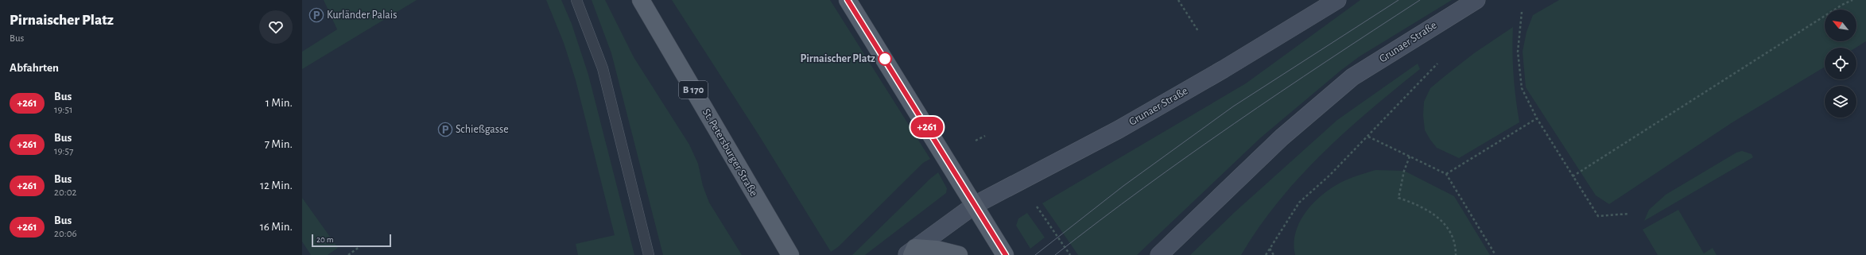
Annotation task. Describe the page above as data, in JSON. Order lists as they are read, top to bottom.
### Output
{
  "streets": {
    "main road": ["Grunaer Straße", "B 170", "St. Petersburger Straße"]
  },
  "places": {
    "parking": ["Kurländer Palais", "Schießgasse"],
    "other": ["Pirnaischer Platz"]
  },
  "lines": ["bus line +261"],
  "scale_bar": "20 m",
  "north": "top left",
  "page": {
    "heading": [
      ["Pirnaischer Platz", "Bus"],
      "Abfahrten"
    ],
    "on_map": "+261",
    "list": [
      {
        "mark": "+261",
        "name": "Bus",
        "note": "19:51",
        "value": "1 Min."
      },
      {
        "mark": "+261",
        "name": "Bus",
        "note": "19:57",
        "value": "7 Min."
      },
      {
        "mark": "+261",
        "name": "Bus",
        "note": "20:02",
        "value": "12 Min."
      },
      {
        "mark": "+261",
        "name": "Bus",
        "note": "20:06",
        "value": "16 Min."
      }
    ],
    "scale": "20 m"
  }
}
